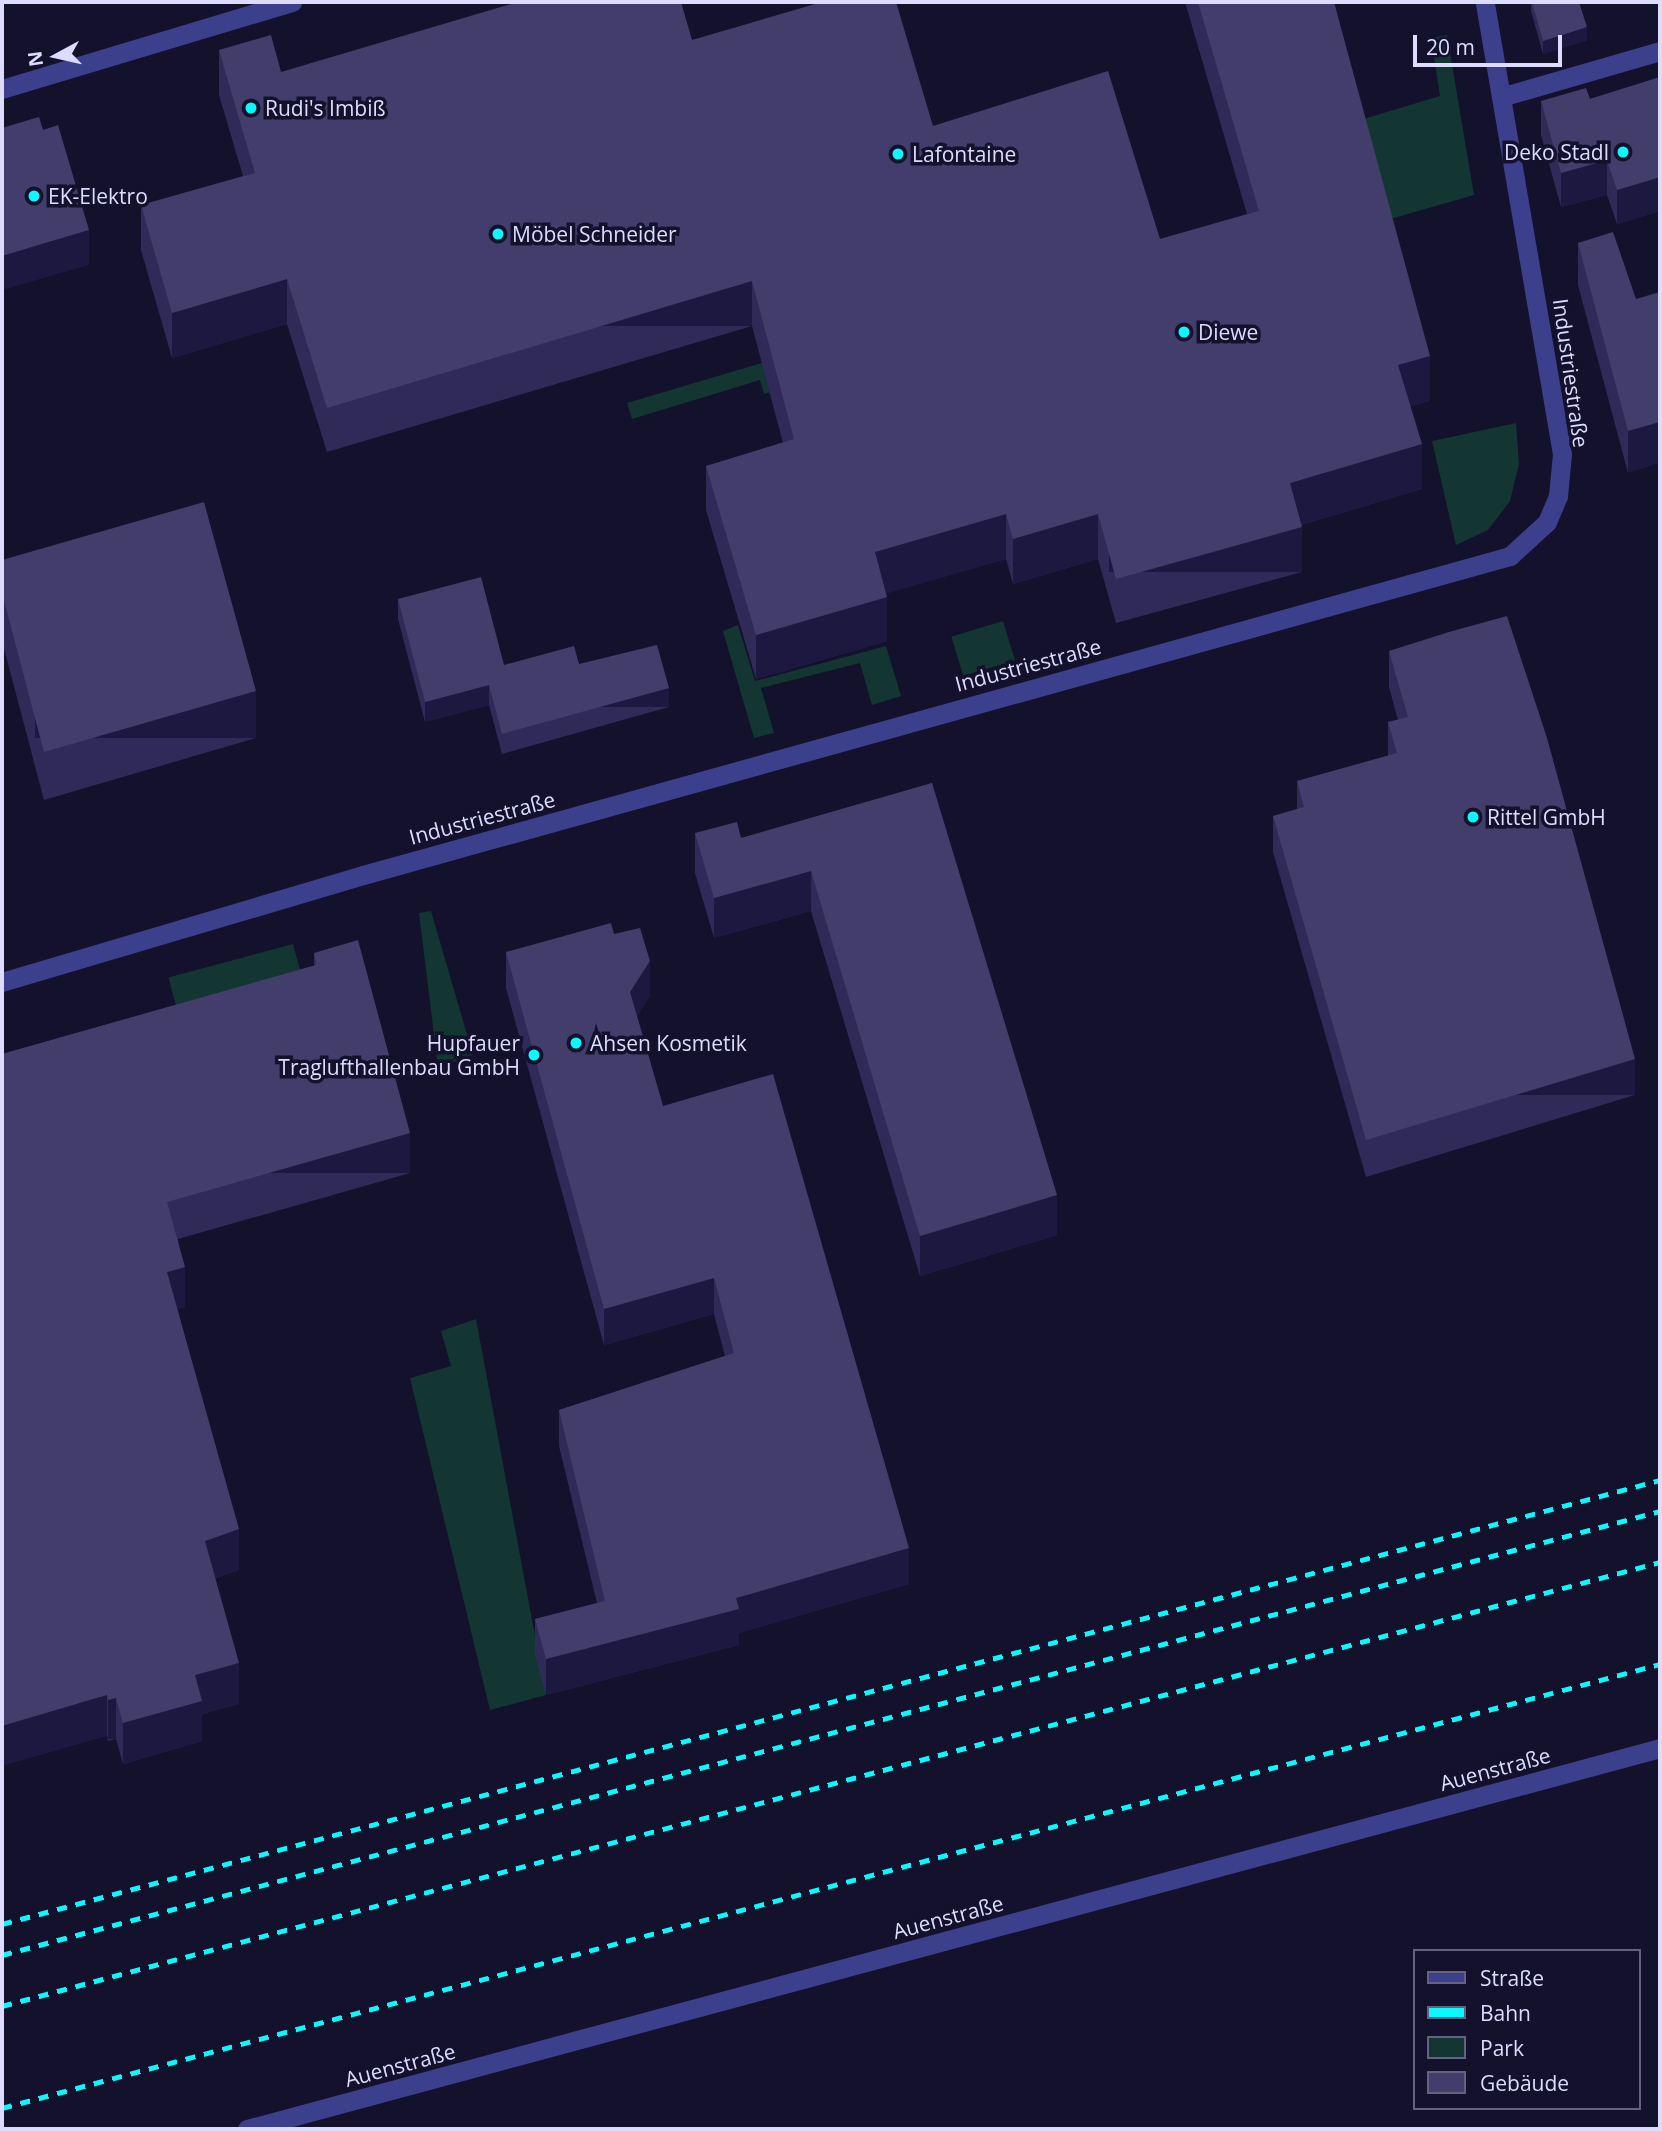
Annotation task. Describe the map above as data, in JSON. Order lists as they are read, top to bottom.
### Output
{
  "streets": {
    "street": ["Industriestraße", "Auenstraße"]
  },
  "places": [
    "Rudi's Imbiß",
    "Deko Stadl",
    "Lafontaine",
    "EK-Elektro",
    "Möbel Schneider",
    "Diewe",
    "Rittel GmbH",
    "Ahsen Kosmetik",
    "Hupfauer Traglufthallenbau GmbH"
  ],
  "legend": [
    "Straße",
    "Bahn",
    "Park",
    "Gebäude"
  ],
  "scale_bar": "20 m",
  "north": "left"
}
